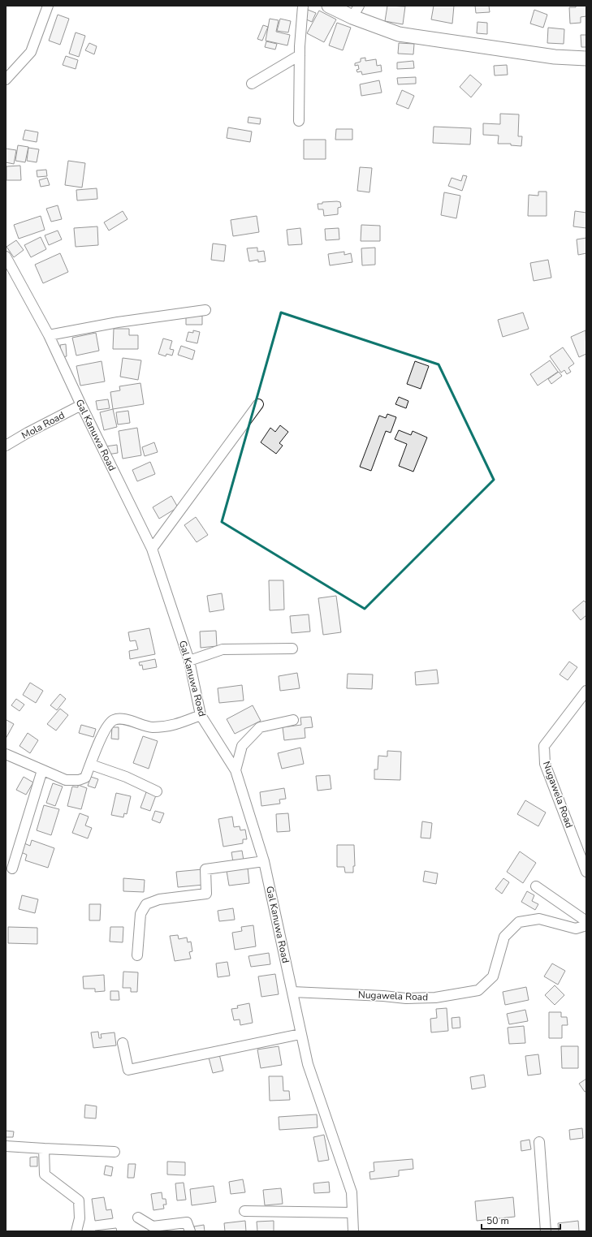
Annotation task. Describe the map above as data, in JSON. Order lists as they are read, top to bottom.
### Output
{
  "streets": {
    "street": ["Mola Road", "Gal Kanuwa Road", "Nugawela Road"]
  },
  "crossings": [
    ["Mola Road", "Gal Kanuwa Road"],
    ["Gal Kanuwa Road", "Nugawela Road"]
  ],
  "scale_bar": "50 m"
}
